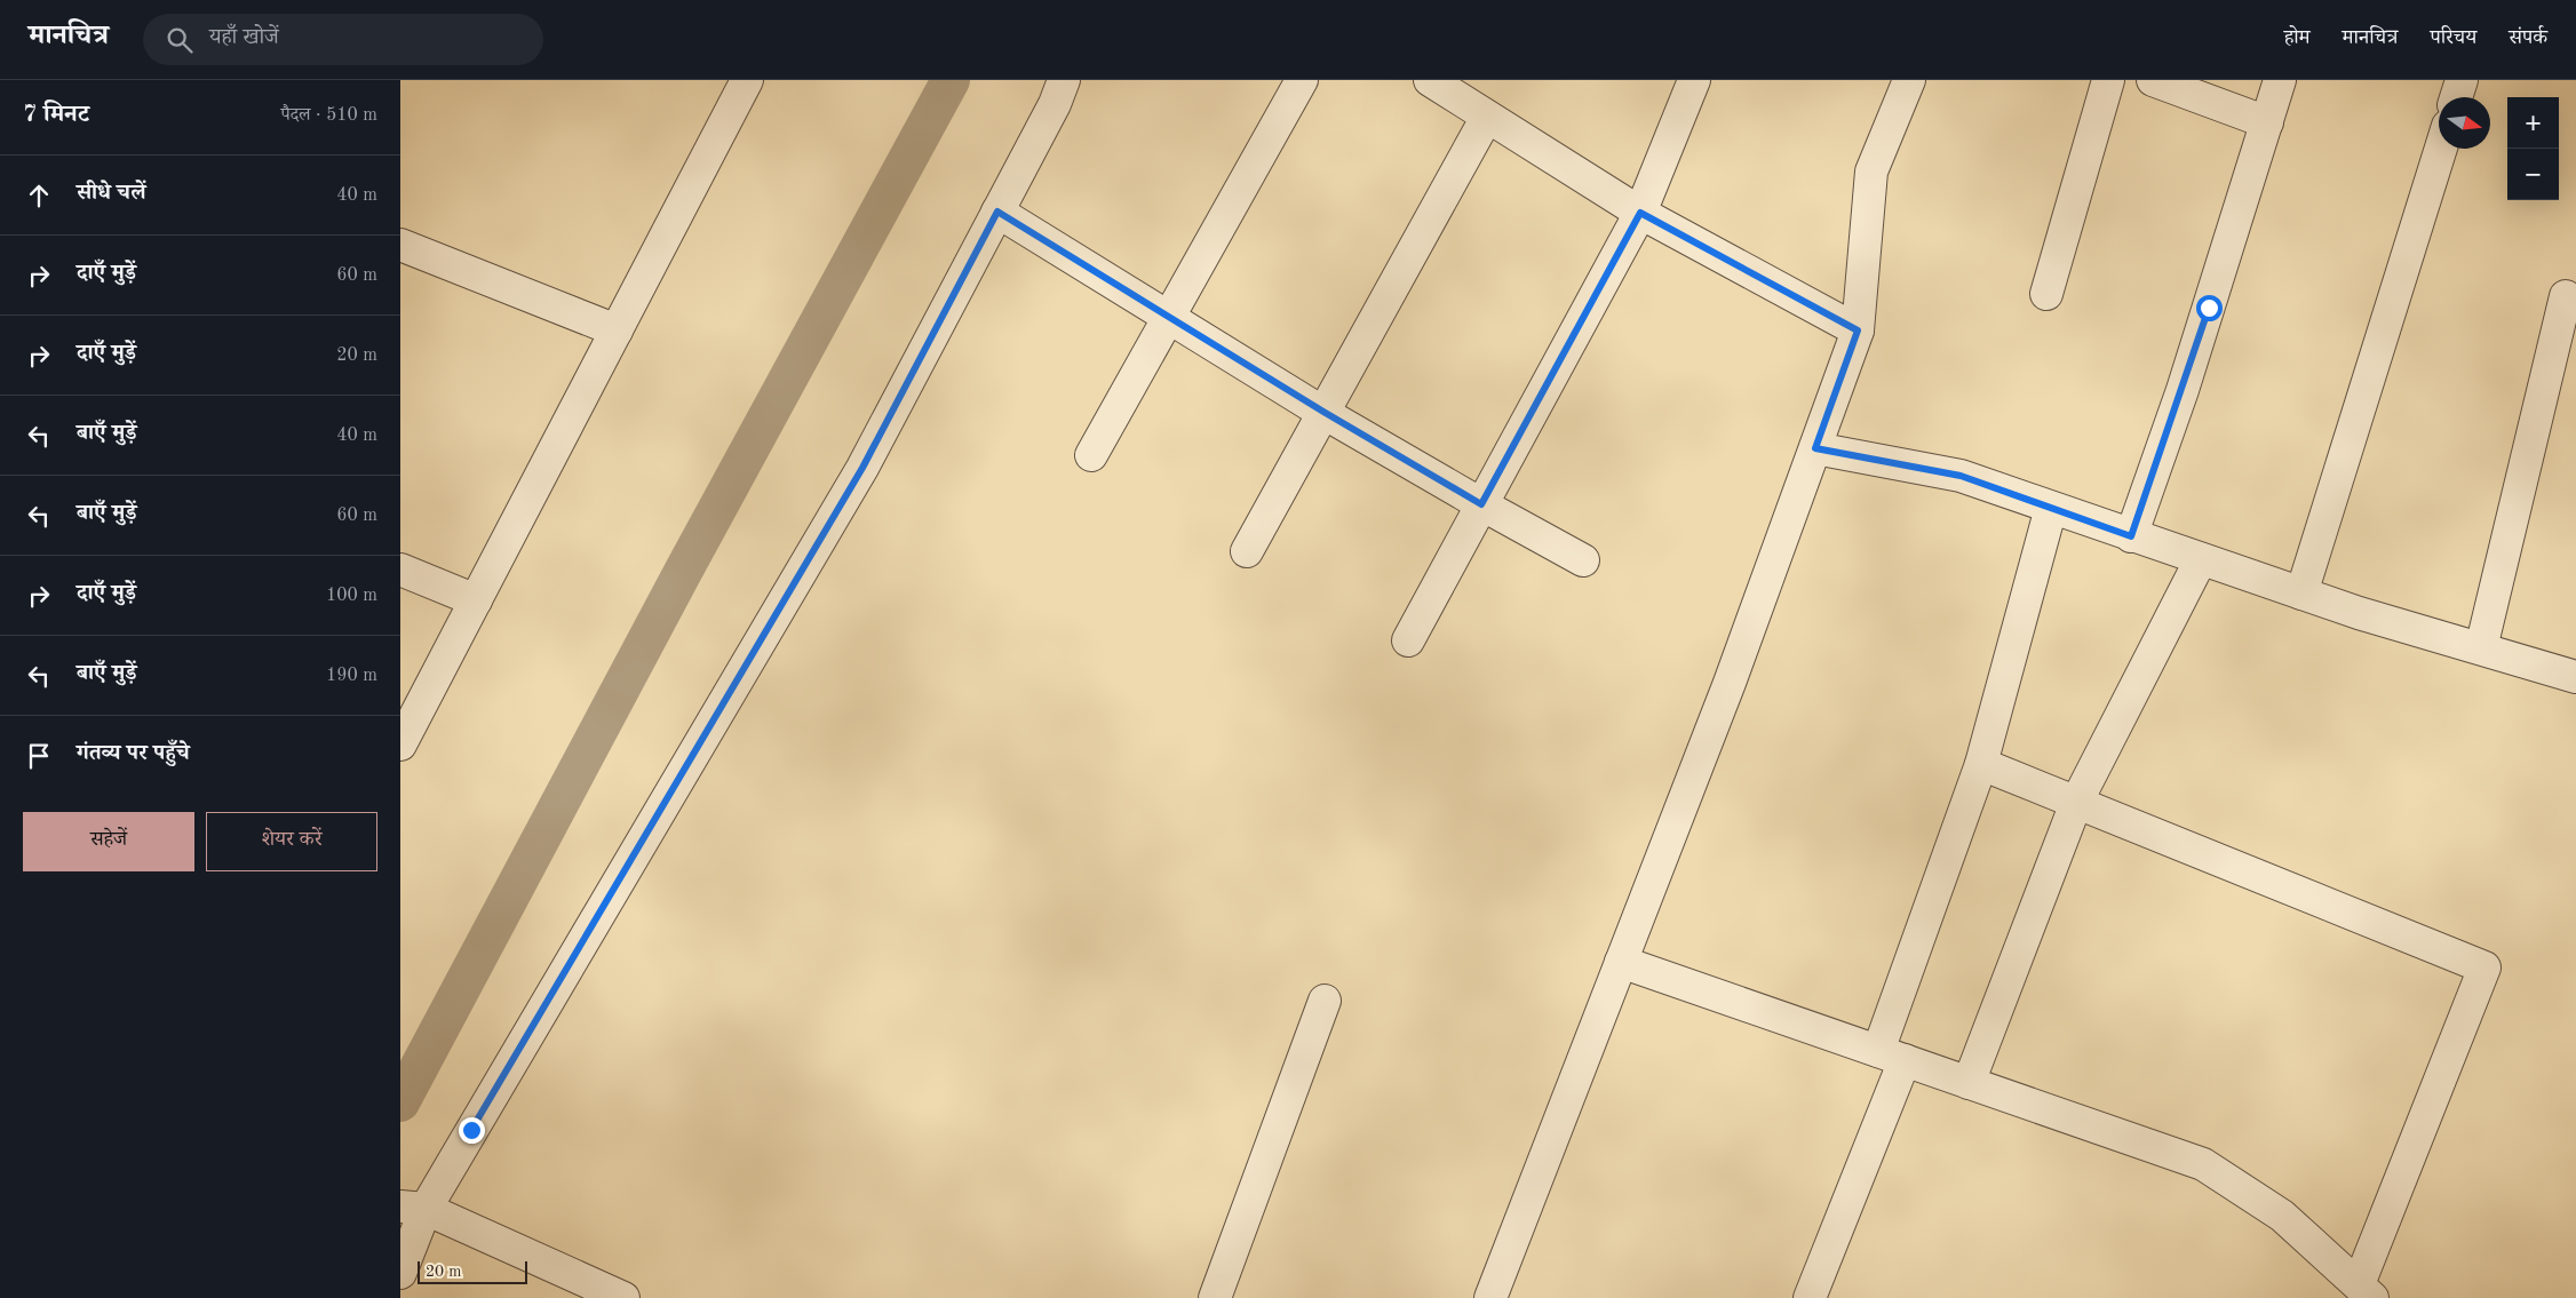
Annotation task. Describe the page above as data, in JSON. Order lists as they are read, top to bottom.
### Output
{
  "scale_bar": "20 m",
  "north": "right",
  "page": {
    "header": "मानचित्र",
    "search": "यहाँ खोजें",
    "nav": [
      "होम",
      "मानचित्र",
      "परिचय",
      "संपर्क"
    ],
    "heading": ["7 मिनट", "पैदल · 510 m"],
    "map_buttons": ["+", "−"],
    "list": [
      ["सीधे चलें", "40 m"],
      ["दाएँ मुड़ें", "60 m"],
      ["दाएँ मुड़ें", "20 m"],
      ["बाएँ मुड़ें", "40 m"],
      ["बाएँ मुड़ें", "60 m"],
      ["दाएँ मुड़ें", "100 m"],
      ["बाएँ मुड़ें", "190 m"],
      "गंतव्य पर पहुँचे"
    ],
    "buttons": ["सहेजें", "शेयर करें"],
    "scale": "20 m"
  }
}
